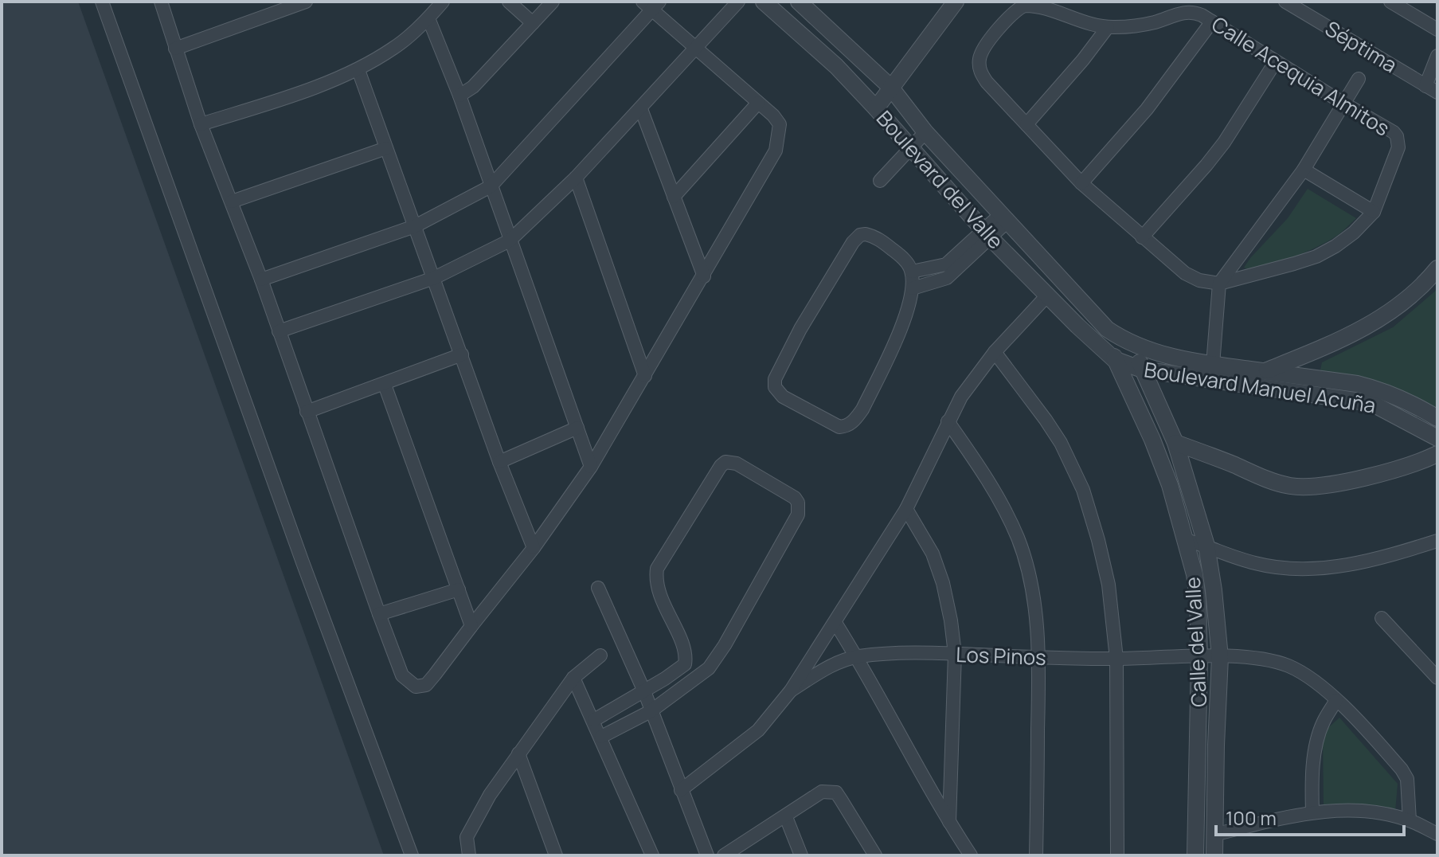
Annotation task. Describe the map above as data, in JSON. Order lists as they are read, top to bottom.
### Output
{
  "streets": {
    "street": [
      "Séptima",
      "Calle Acequia Almitos",
      "Boulevard del Valle",
      "Boulevard Manuel Acuña",
      "Calle del Valle",
      "Los Pinos"
    ]
  },
  "crossings": [
    ["Boulevard del Valle", "Boulevard Manuel Acuña"],
    ["Boulevard del Valle", "Calle del Valle"],
    ["Boulevard Manuel Acuña", "Calle del Valle"],
    ["Calle del Valle", "Los Pinos"]
  ],
  "scale_bar": "100 m"
}
